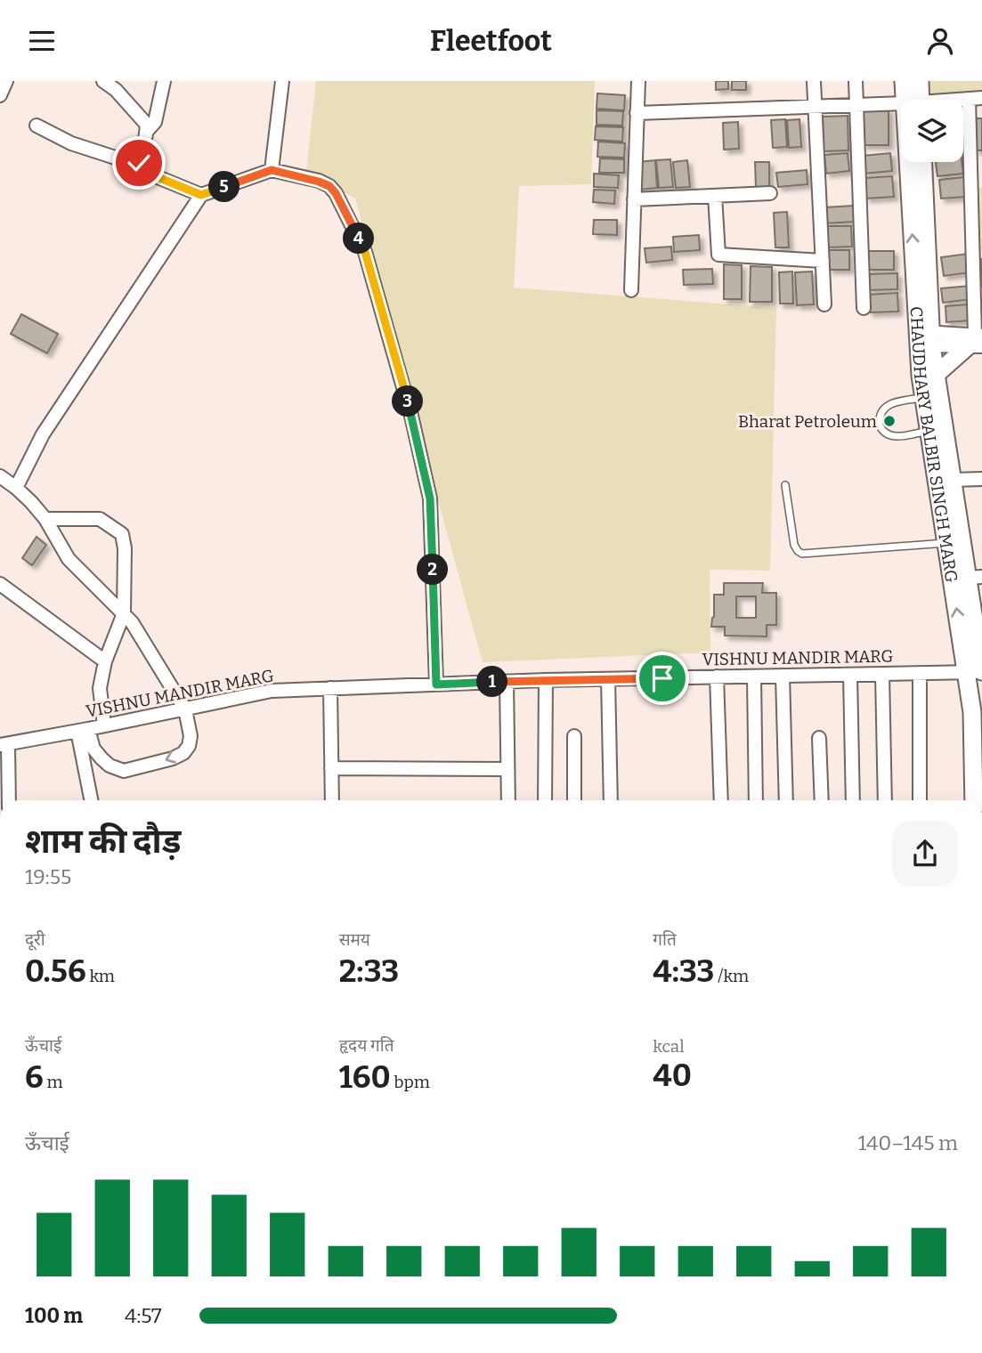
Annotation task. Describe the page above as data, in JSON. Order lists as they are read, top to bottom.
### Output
{
  "streets": {
    "street": ["CHAUDHARY BALBIR SINGH MARG", "VISHNU MANDIR MARG"]
  },
  "crossings": [
    ["CHAUDHARY BALBIR SINGH MARG", "VISHNU MANDIR MARG"]
  ],
  "places": ["Bharat Petroleum"],
  "page": {
    "header": "Fleetfoot",
    "pins": [
      "5",
      "4",
      "3",
      "2",
      "1"
    ],
    "heading": ["शाम की दौड़", "19:55"],
    "stats": [
      ["दूरी", "0.56 km"],
      ["समय", "2:33"],
      ["गति", "4:33 /km"],
      ["ऊँचाई", "6 m"],
      ["हृदय गति", "160 bpm"],
      ["kcal", "40"]
    ],
    "chart": ["ऊँचाई", "140–145 m"],
    "list": [
      {
        "name": "100 m",
        "note": "4:57"
      }
    ]
  }
}
